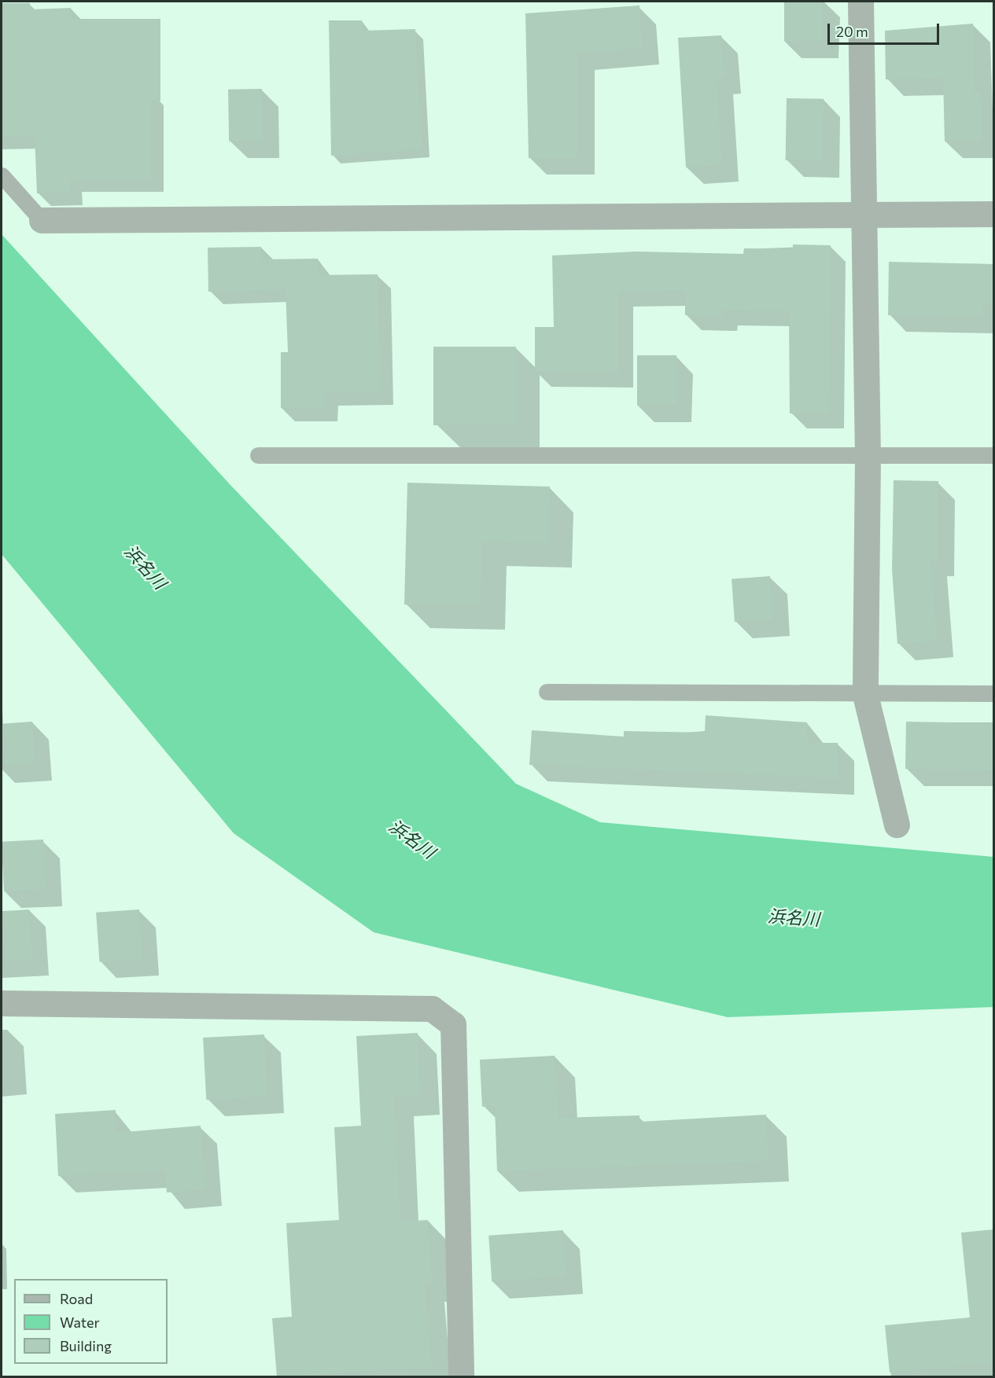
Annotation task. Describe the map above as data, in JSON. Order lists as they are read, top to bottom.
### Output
{
  "water": ["浜名川"],
  "legend": ["Road", "Water", "Building"],
  "scale_bar": "20 m"
}
